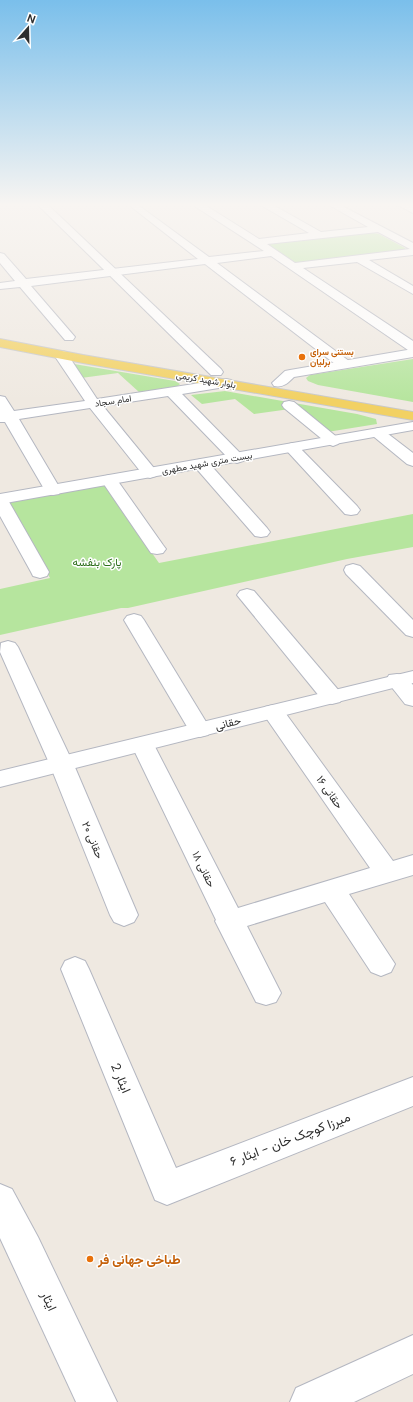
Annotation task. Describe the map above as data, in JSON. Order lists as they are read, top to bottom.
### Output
{
  "streets": {
    "main road": ["بلوار شهید کریمی"],
    "street": [
      "امام سجاد",
      "بیست متری شهید مطهری",
      "حقانی",
      "حقانی ۱۶",
      "حقانی ۲۰",
      "حقانی ۱۸",
      "ایثار 2",
      "میرزا کوچک خان - ایثار ۶",
      "ایثار"
    ]
  },
  "crossings": [
    ["بلوار شهید کریمی", "امام سجاد"],
    ["حقانی", "حقانی ۱۶"],
    ["حقانی", "حقانی ۲۰"],
    ["حقانی", "حقانی ۱۸"],
    ["ایثار 2", "میرزا کوچک خان - ایثار ۶"]
  ],
  "parks": ["پارک بنفشه"],
  "places": ["بستنی سرای برلیان", "طباخی جهانی فر"],
  "north": "top"
}
